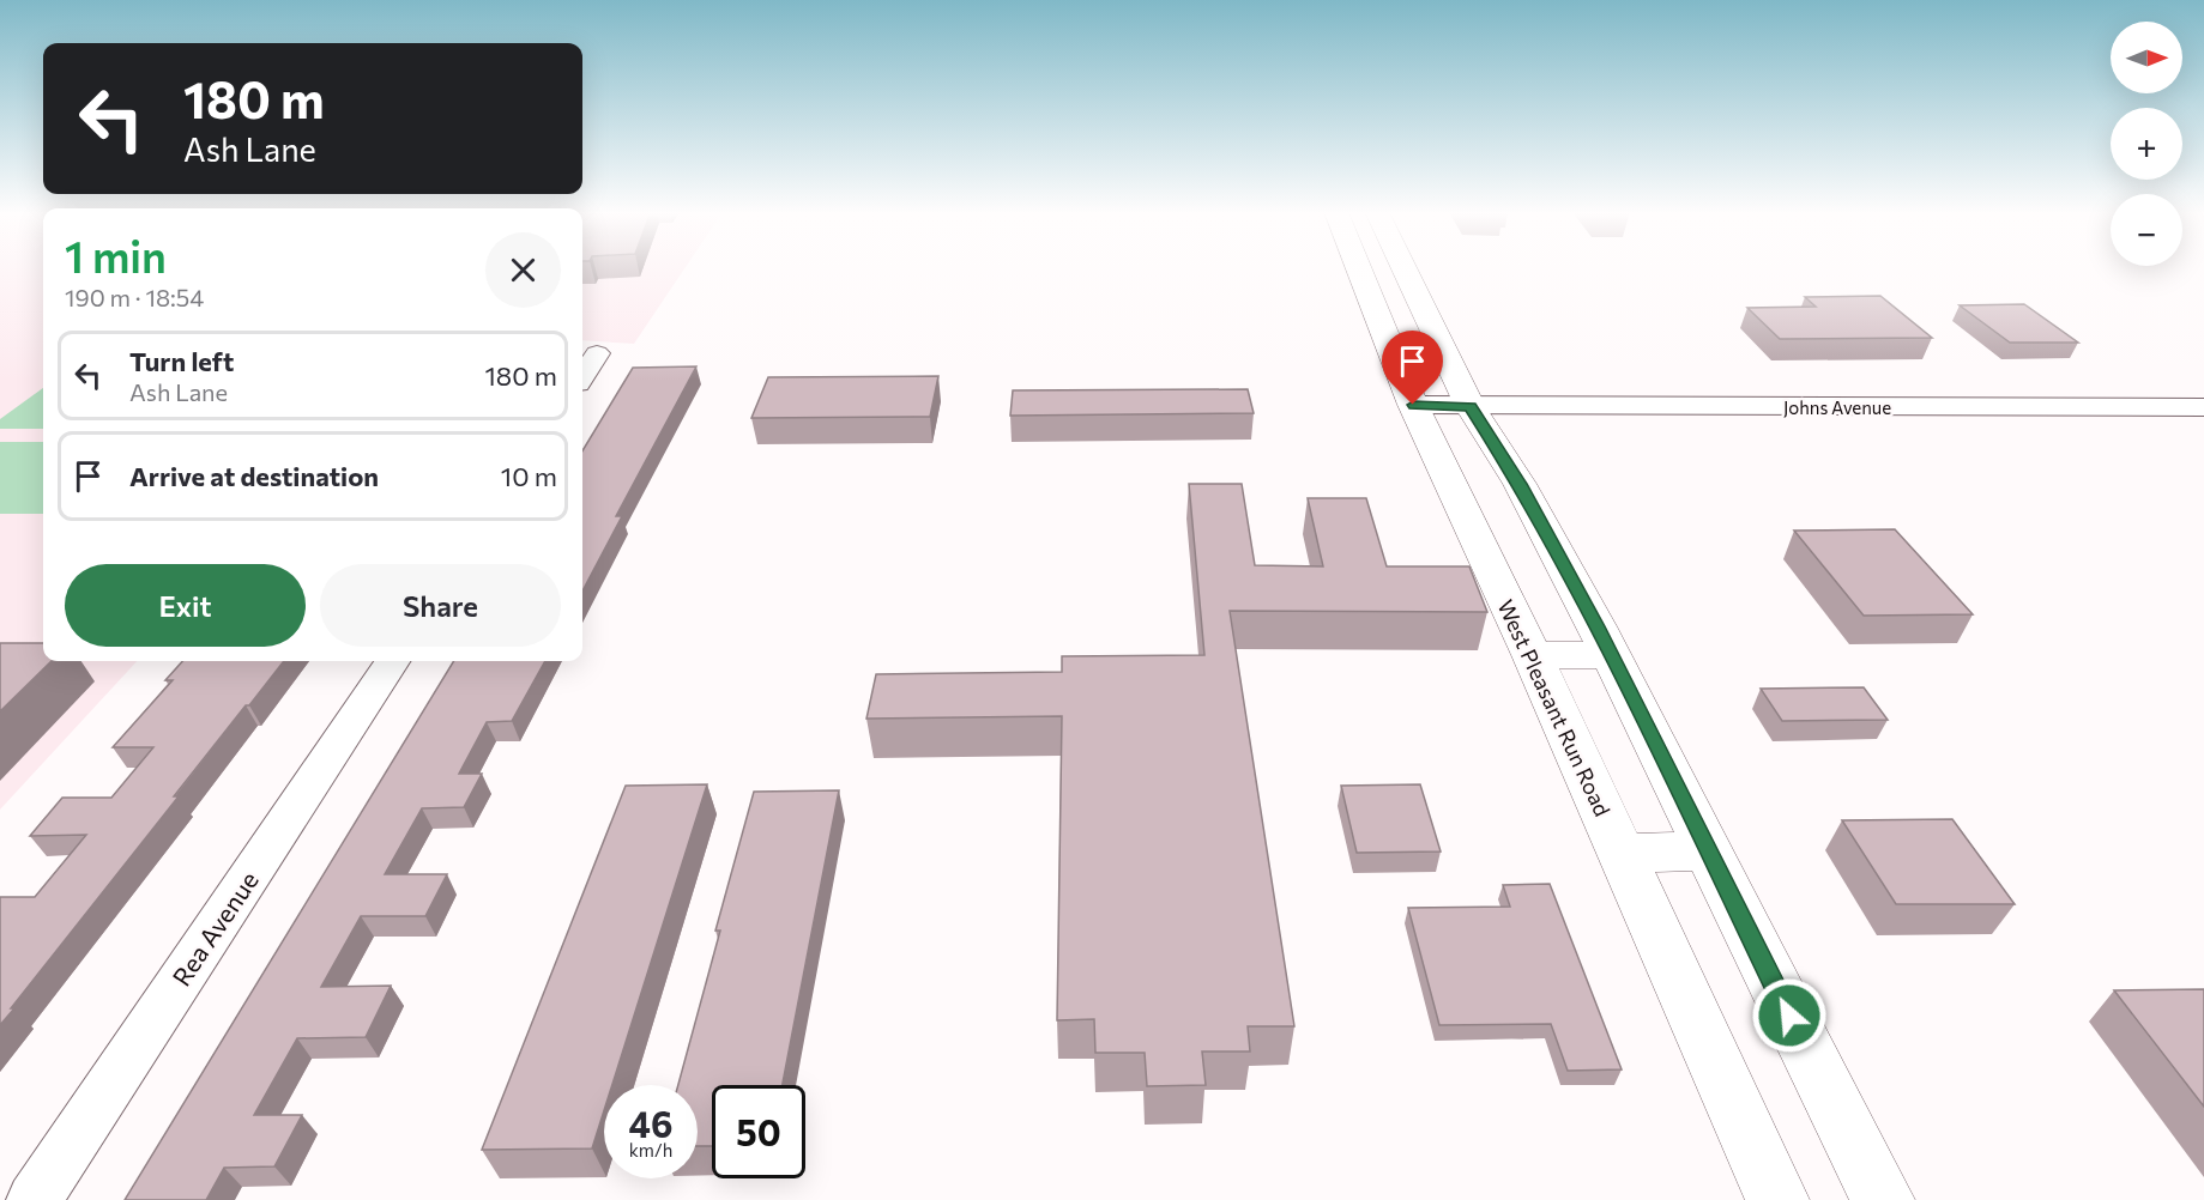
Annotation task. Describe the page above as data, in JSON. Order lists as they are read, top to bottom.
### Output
{
  "streets": {
    "main road": ["West Pleasant Run Road"],
    "street": ["Johns Avenue", "Rea Avenue"]
  },
  "crossings": [
    ["Johns Avenue", "West Pleasant Run Road"]
  ],
  "north": "right",
  "page": {
    "map_buttons": ["+", "−"],
    "turn": ["180 m", "Ash Lane"],
    "heading": ["1 min", "190 m · 18:54"],
    "list": [
      {
        "name": "Turn left",
        "note": "Ash Lane",
        "value": "180 m"
      },
      {
        "name": "Arrive at destination",
        "value": "10 m"
      }
    ],
    "buttons": ["Exit", "Share"],
    "speed": "46 km/h",
    "limit": "50"
  }
}
